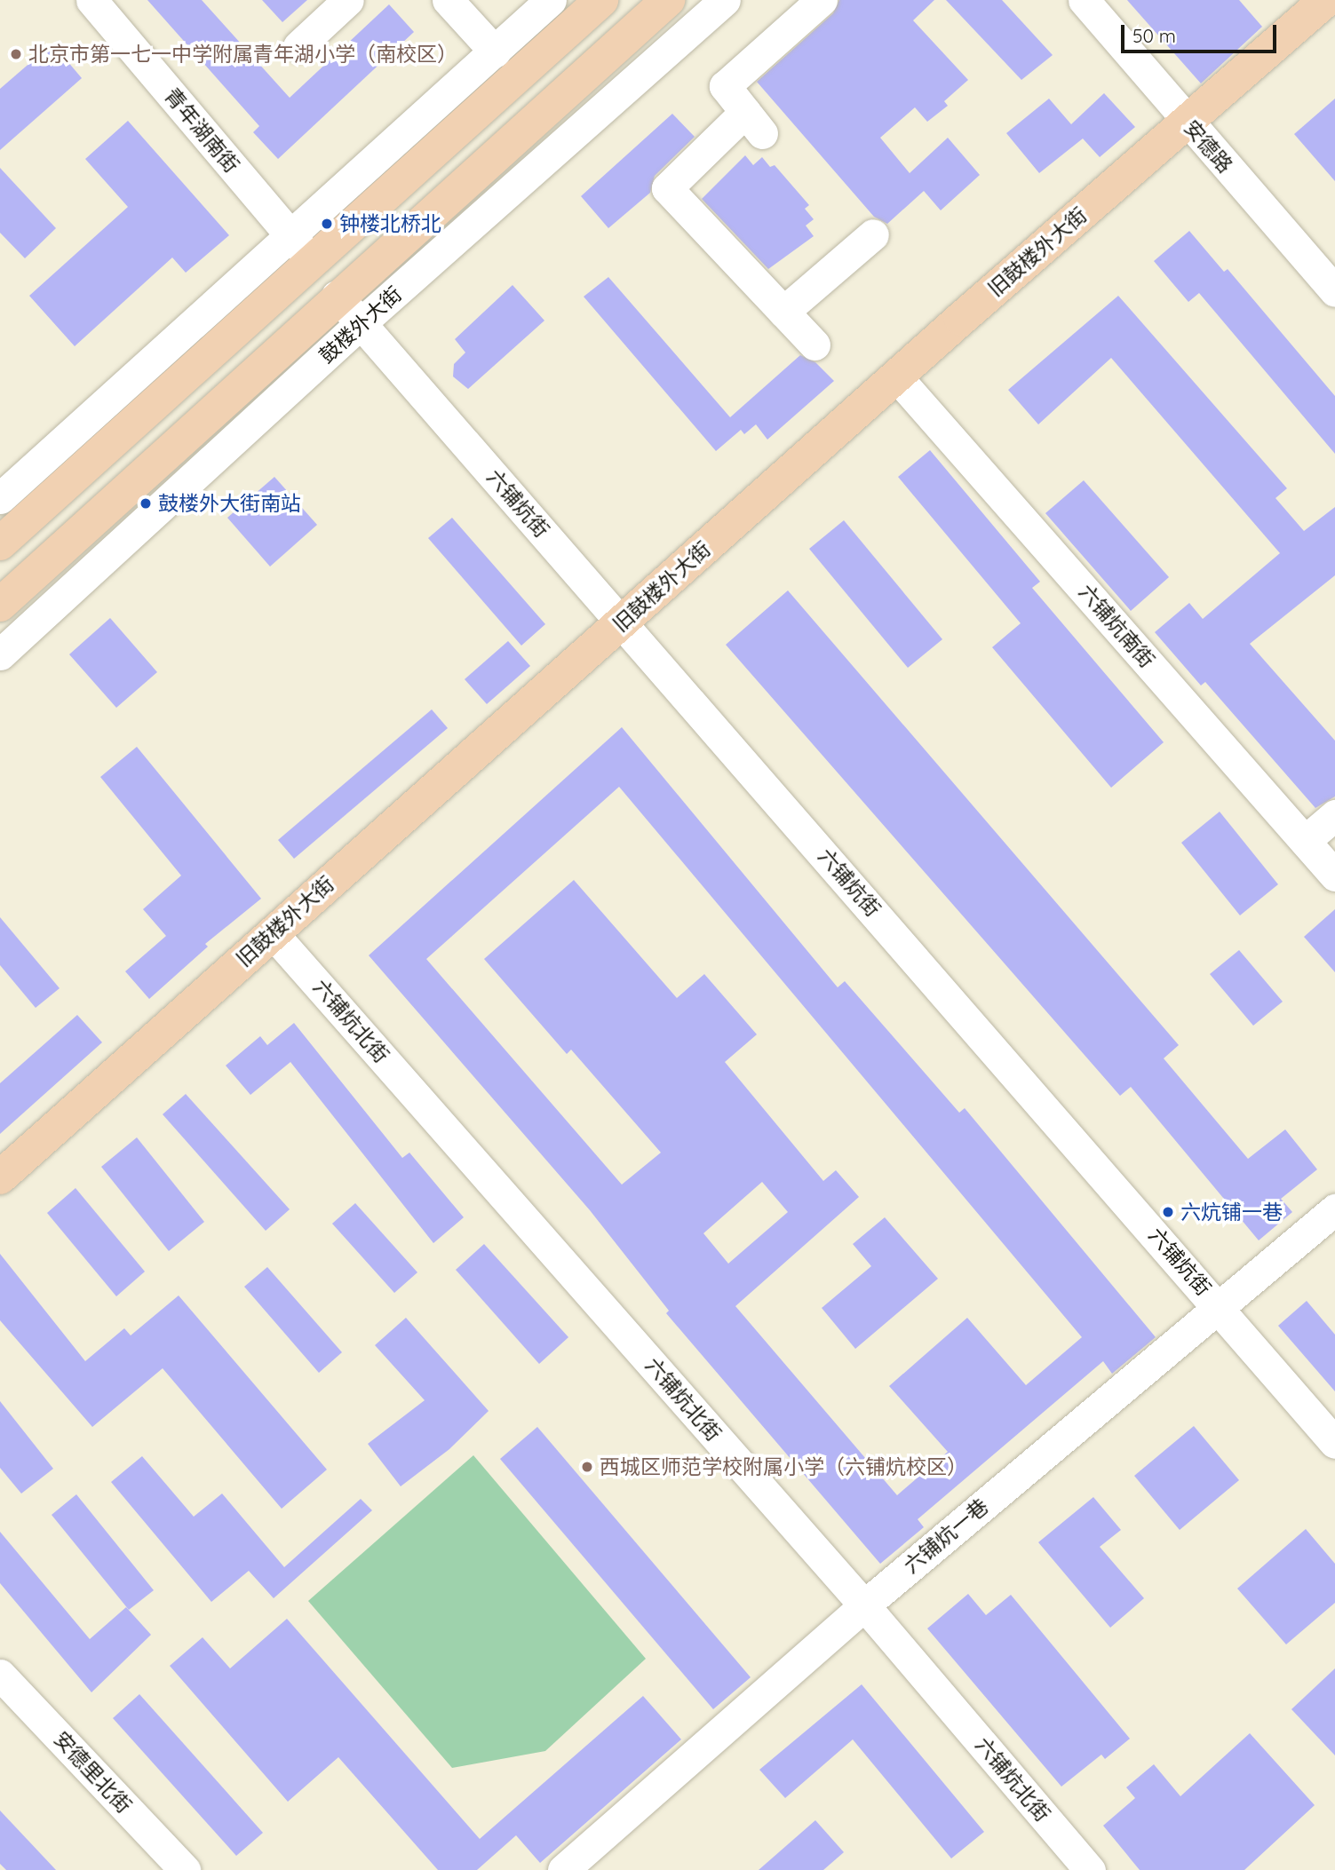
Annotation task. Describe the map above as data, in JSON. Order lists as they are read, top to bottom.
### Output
{
  "streets": {
    "main road": ["旧鼓楼外大街", "鼓楼外大街"],
    "street": [
      "青年湖南街",
      "安德路",
      "六铺炕街",
      "六铺炕南街",
      "六铺炕北街",
      "六铺炕一巷",
      "安德里北街"
    ]
  },
  "crossings": [
    ["安德路", "旧鼓楼外大街"],
    ["旧鼓楼外大街", "六铺炕街"],
    ["旧鼓楼外大街", "六铺炕南街"],
    ["旧鼓楼外大街", "六铺炕北街"],
    ["鼓楼外大街", "六铺炕街"],
    ["六铺炕街", "六铺炕一巷"],
    ["六铺炕北街", "六铺炕一巷"]
  ],
  "places": [
    "北京市第一七一中学附属青年湖小学（南校区）",
    "钟楼北桥北",
    "鼓楼外大街南站",
    "六炕铺一巷",
    "西城区师范学校附属小学（六铺炕校区）"
  ],
  "scale_bar": "50 m"
}
